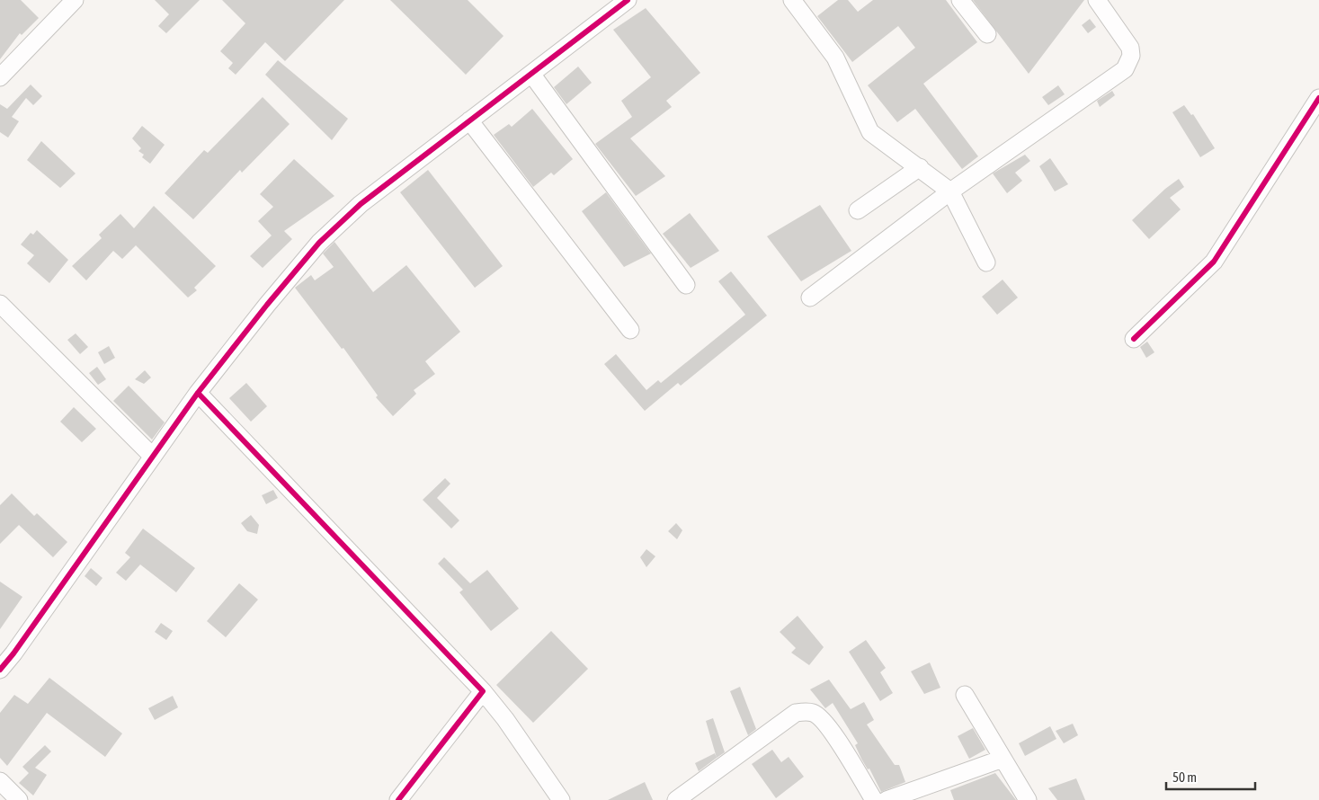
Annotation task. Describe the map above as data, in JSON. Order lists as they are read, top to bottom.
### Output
{
  "scale_bar": "50 m"
}
